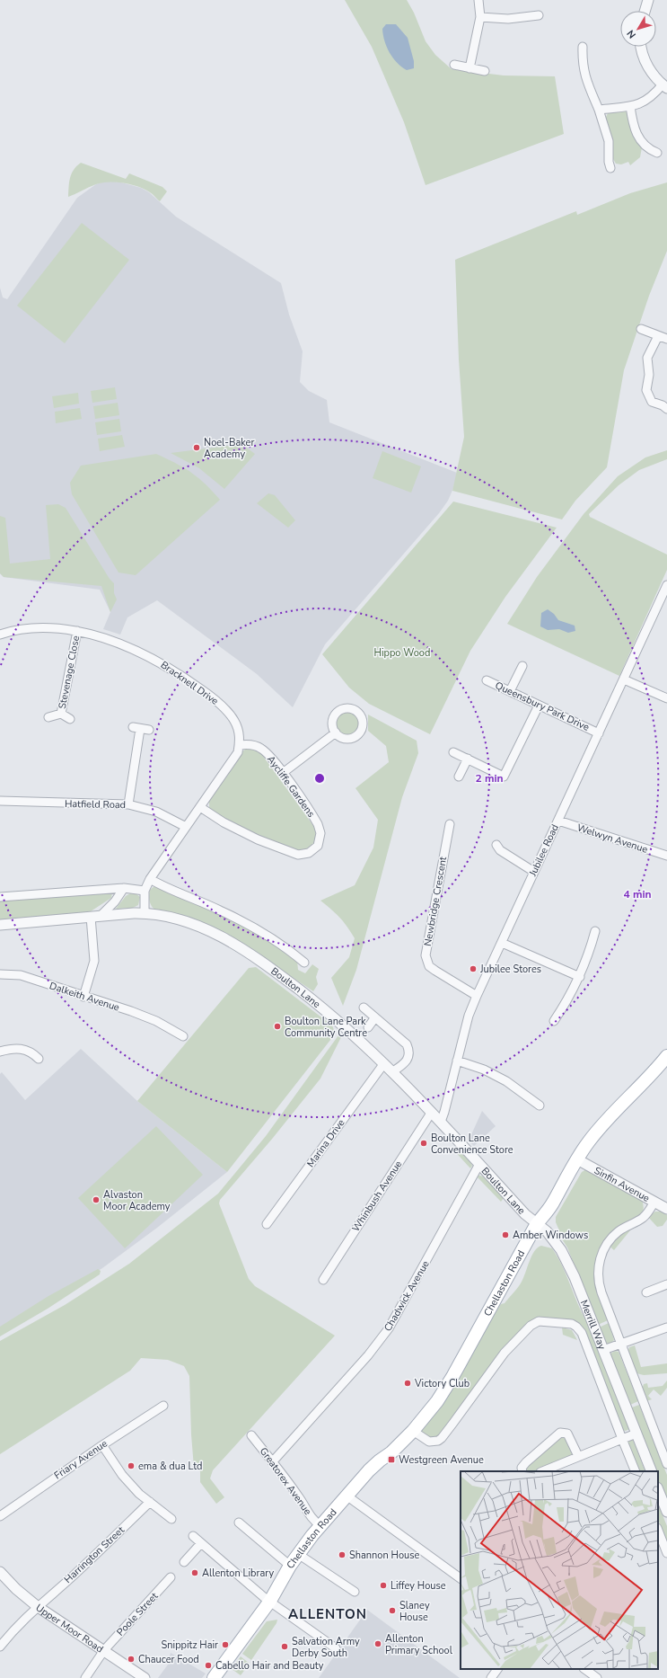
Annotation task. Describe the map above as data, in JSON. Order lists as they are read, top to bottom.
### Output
{
  "streets": {
    "main road": ["Chellaston Road"],
    "street": [
      "Stevenage Close",
      "Bracknell Drive",
      "Queensbury Park Drive",
      "Aycliffe Gardens",
      "Hatfield Road",
      "Welwyn Avenue",
      "Jubilee Road",
      "Newbridge Crescent",
      "Boulton Lane",
      "Dalkeith Avenue",
      "Marina Drive",
      "Sinfin Avenue",
      "Whinbush Avenue",
      "Chadwick Avenue",
      "Merrill Way",
      "Friary Avenue",
      "Greatorex Avenue",
      "Harrington Street",
      "Poole Street",
      "Upper Moor Road"
    ]
  },
  "crossings": [
    ["Stevenage Close", "Bracknell Drive"],
    ["Bracknell Drive", "Aycliffe Gardens"],
    ["Bracknell Drive", "Hatfield Road"],
    ["Queensbury Park Drive", "Jubilee Road"],
    ["Welwyn Avenue", "Jubilee Road"],
    ["Jubilee Road", "Newbridge Crescent"],
    ["Jubilee Road", "Boulton Lane"],
    ["Boulton Lane", "Marina Drive"],
    ["Boulton Lane", "Whinbush Avenue"],
    ["Boulton Lane", "Chellaston Road"],
    ["Boulton Lane", "Chadwick Avenue"],
    ["Boulton Lane", "Merrill Way"],
    ["Sinfin Avenue", "Chellaston Road"],
    ["Chellaston Road", "Merrill Way"],
    ["Chellaston Road", "Greatorex Avenue"],
    ["Chadwick Avenue", "Greatorex Avenue"],
    ["Harrington Street", "Upper Moor Road"],
    ["Poole Street", "Upper Moor Road"]
  ],
  "districts": ["ALLENTON"],
  "parks": ["Hippo Wood"],
  "places": {
    "other": [
      "Noel-Baker Academy",
      "Jubilee Stores",
      "Boulton Lane Park Community Centre",
      "Boulton Lane Convenience Store",
      "Alvaston Moor Academy",
      "Amber Windows",
      "Victory Club",
      "ema & dua Ltd",
      "Shannon House",
      "Allenton Library",
      "Liffey House",
      "Slaney House",
      "Allenton Primary School",
      "Snippitz Hair",
      "Salvation Army Derby South",
      "Chaucer Food",
      "Cabello Hair and Beauty"
    ],
    "transit": ["Westgreen Avenue"]
  },
  "north": "bottom left",
  "rings": ["2 min", "4 min"]
}
